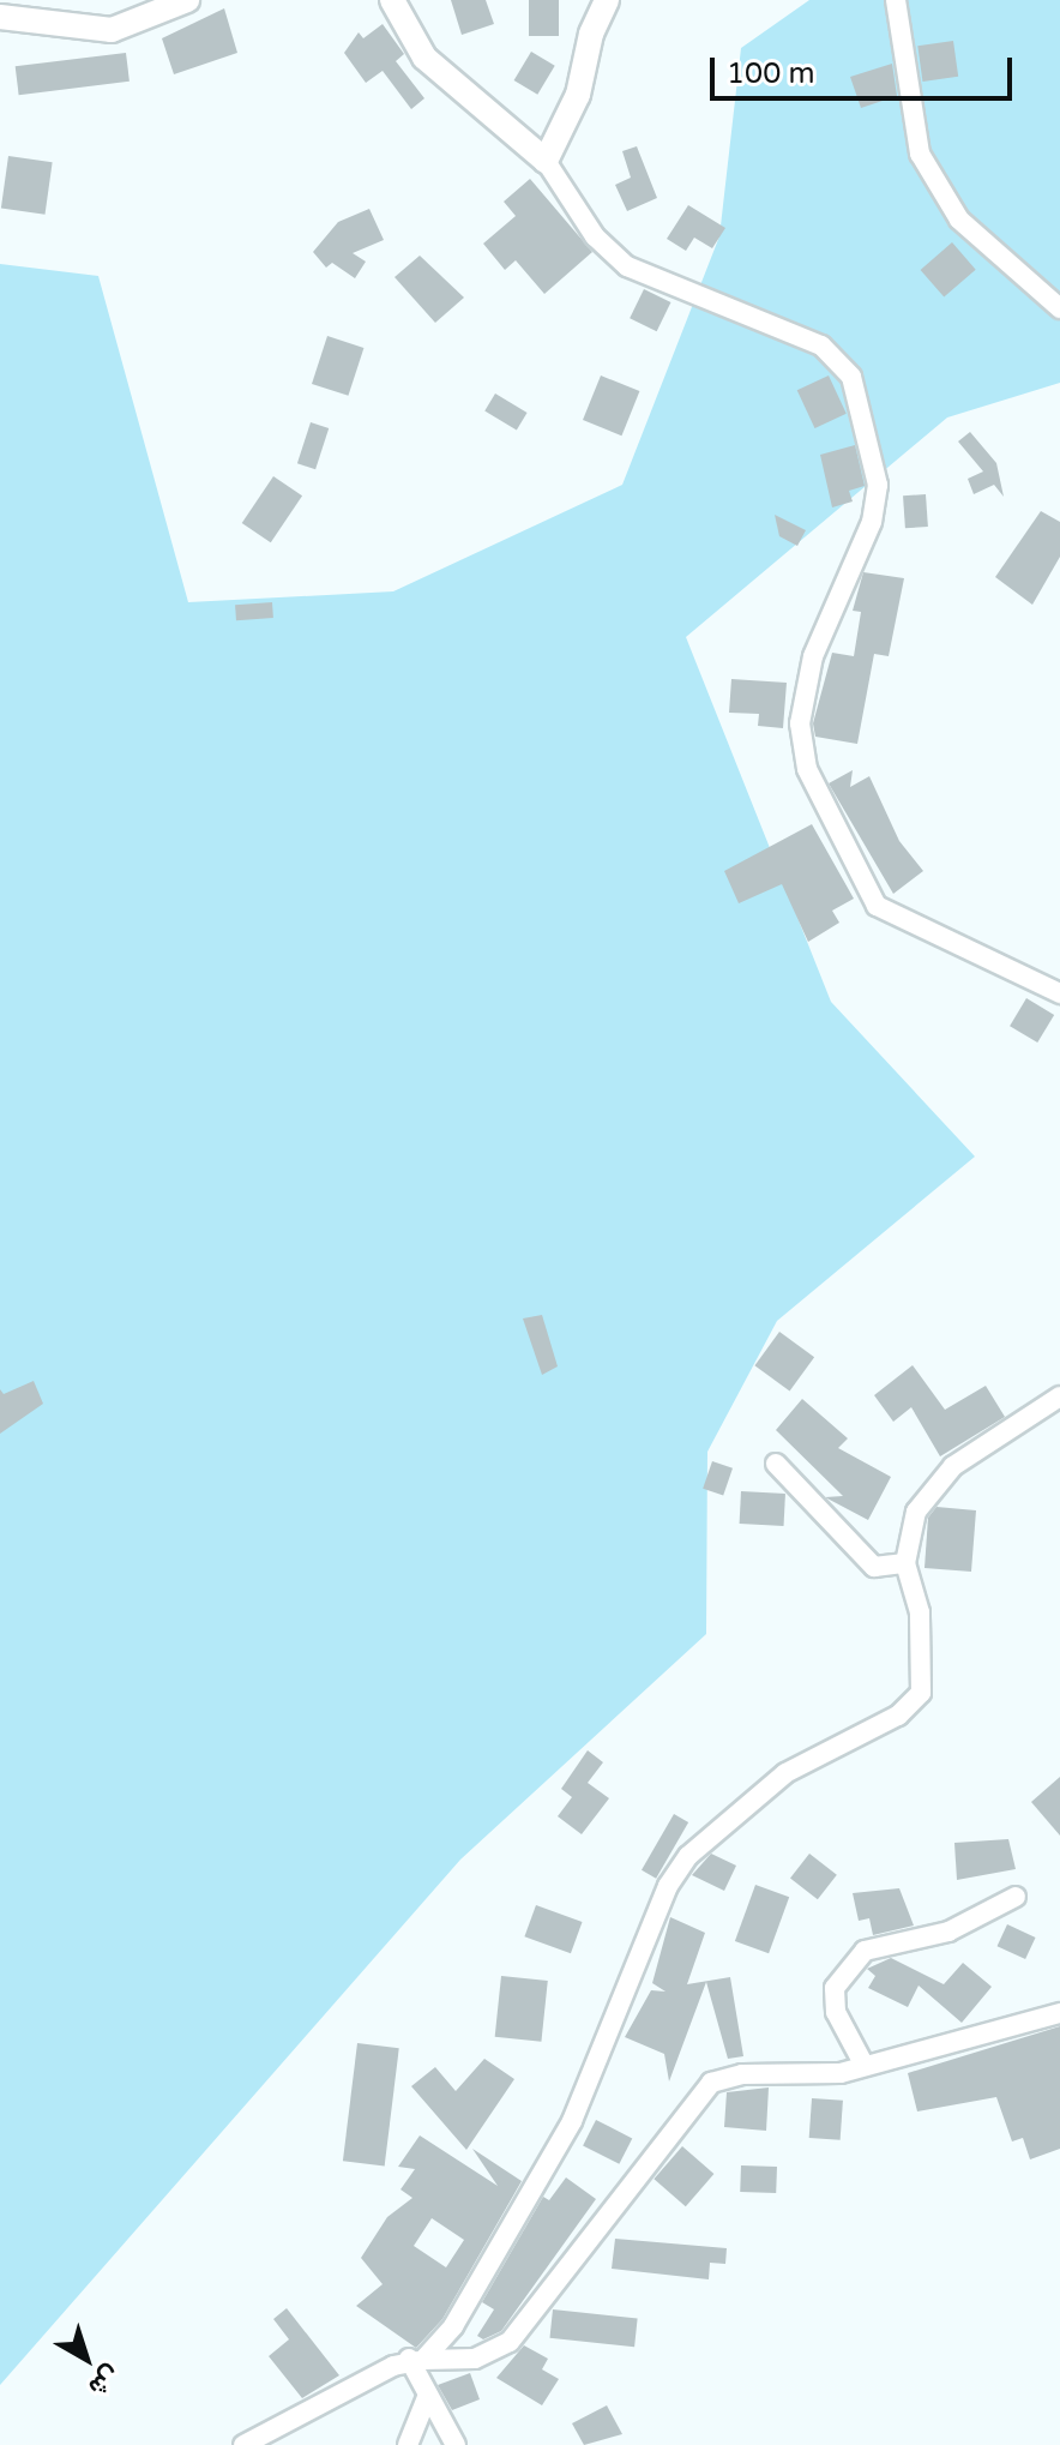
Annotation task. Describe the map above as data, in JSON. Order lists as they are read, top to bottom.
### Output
{
  "scale_bar": "100 m",
  "north": "bottom right"
}
